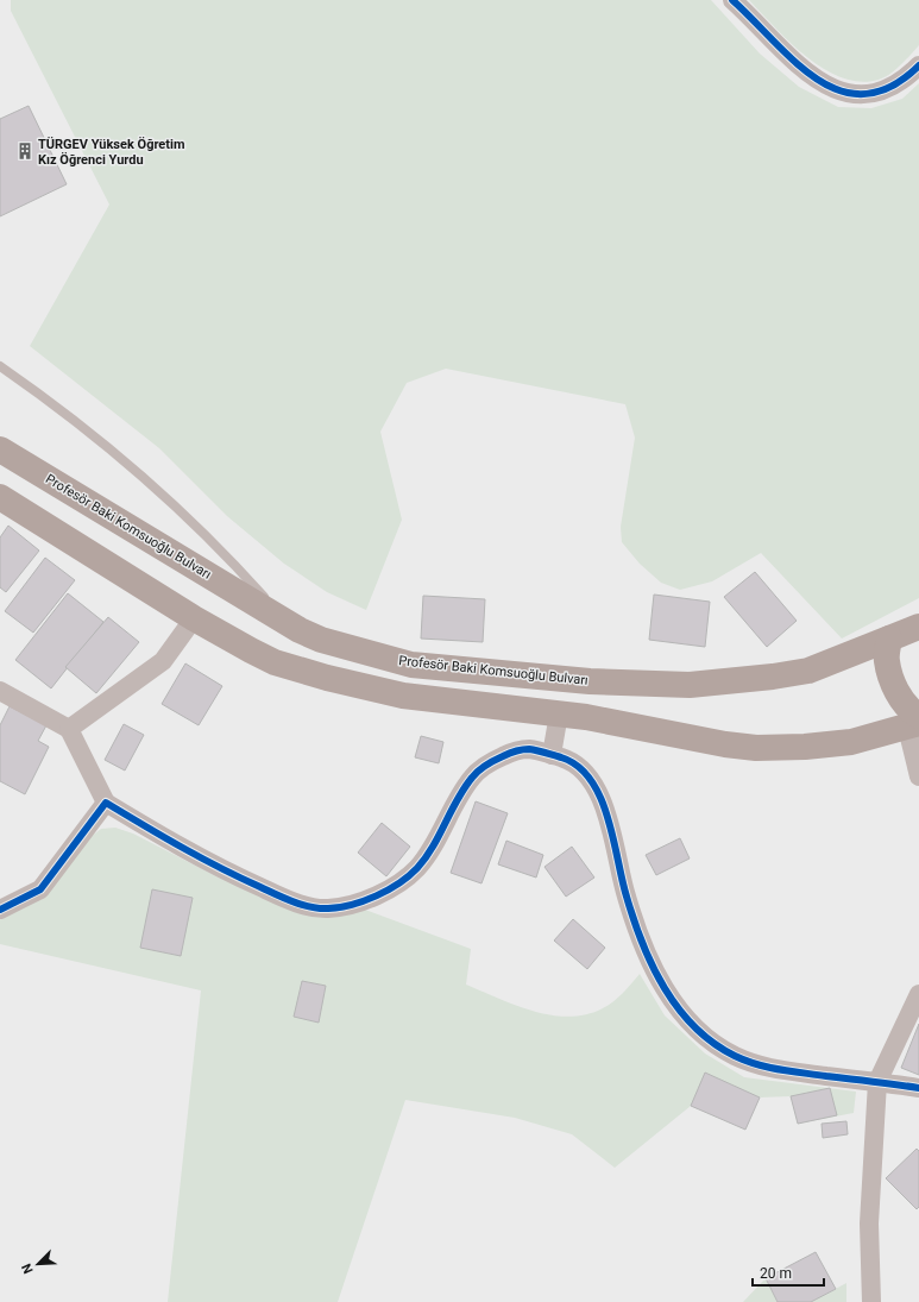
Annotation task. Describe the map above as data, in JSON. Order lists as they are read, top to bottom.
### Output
{
  "streets": {
    "main road": ["Profesör Baki Komsuoğlu Bulvarı"]
  },
  "places": {
    "building": ["TÜRGEV Yüksek Öğretim Kız Öğrenci Yurdu"]
  },
  "scale_bar": "20 m",
  "north": "bottom left"
}
